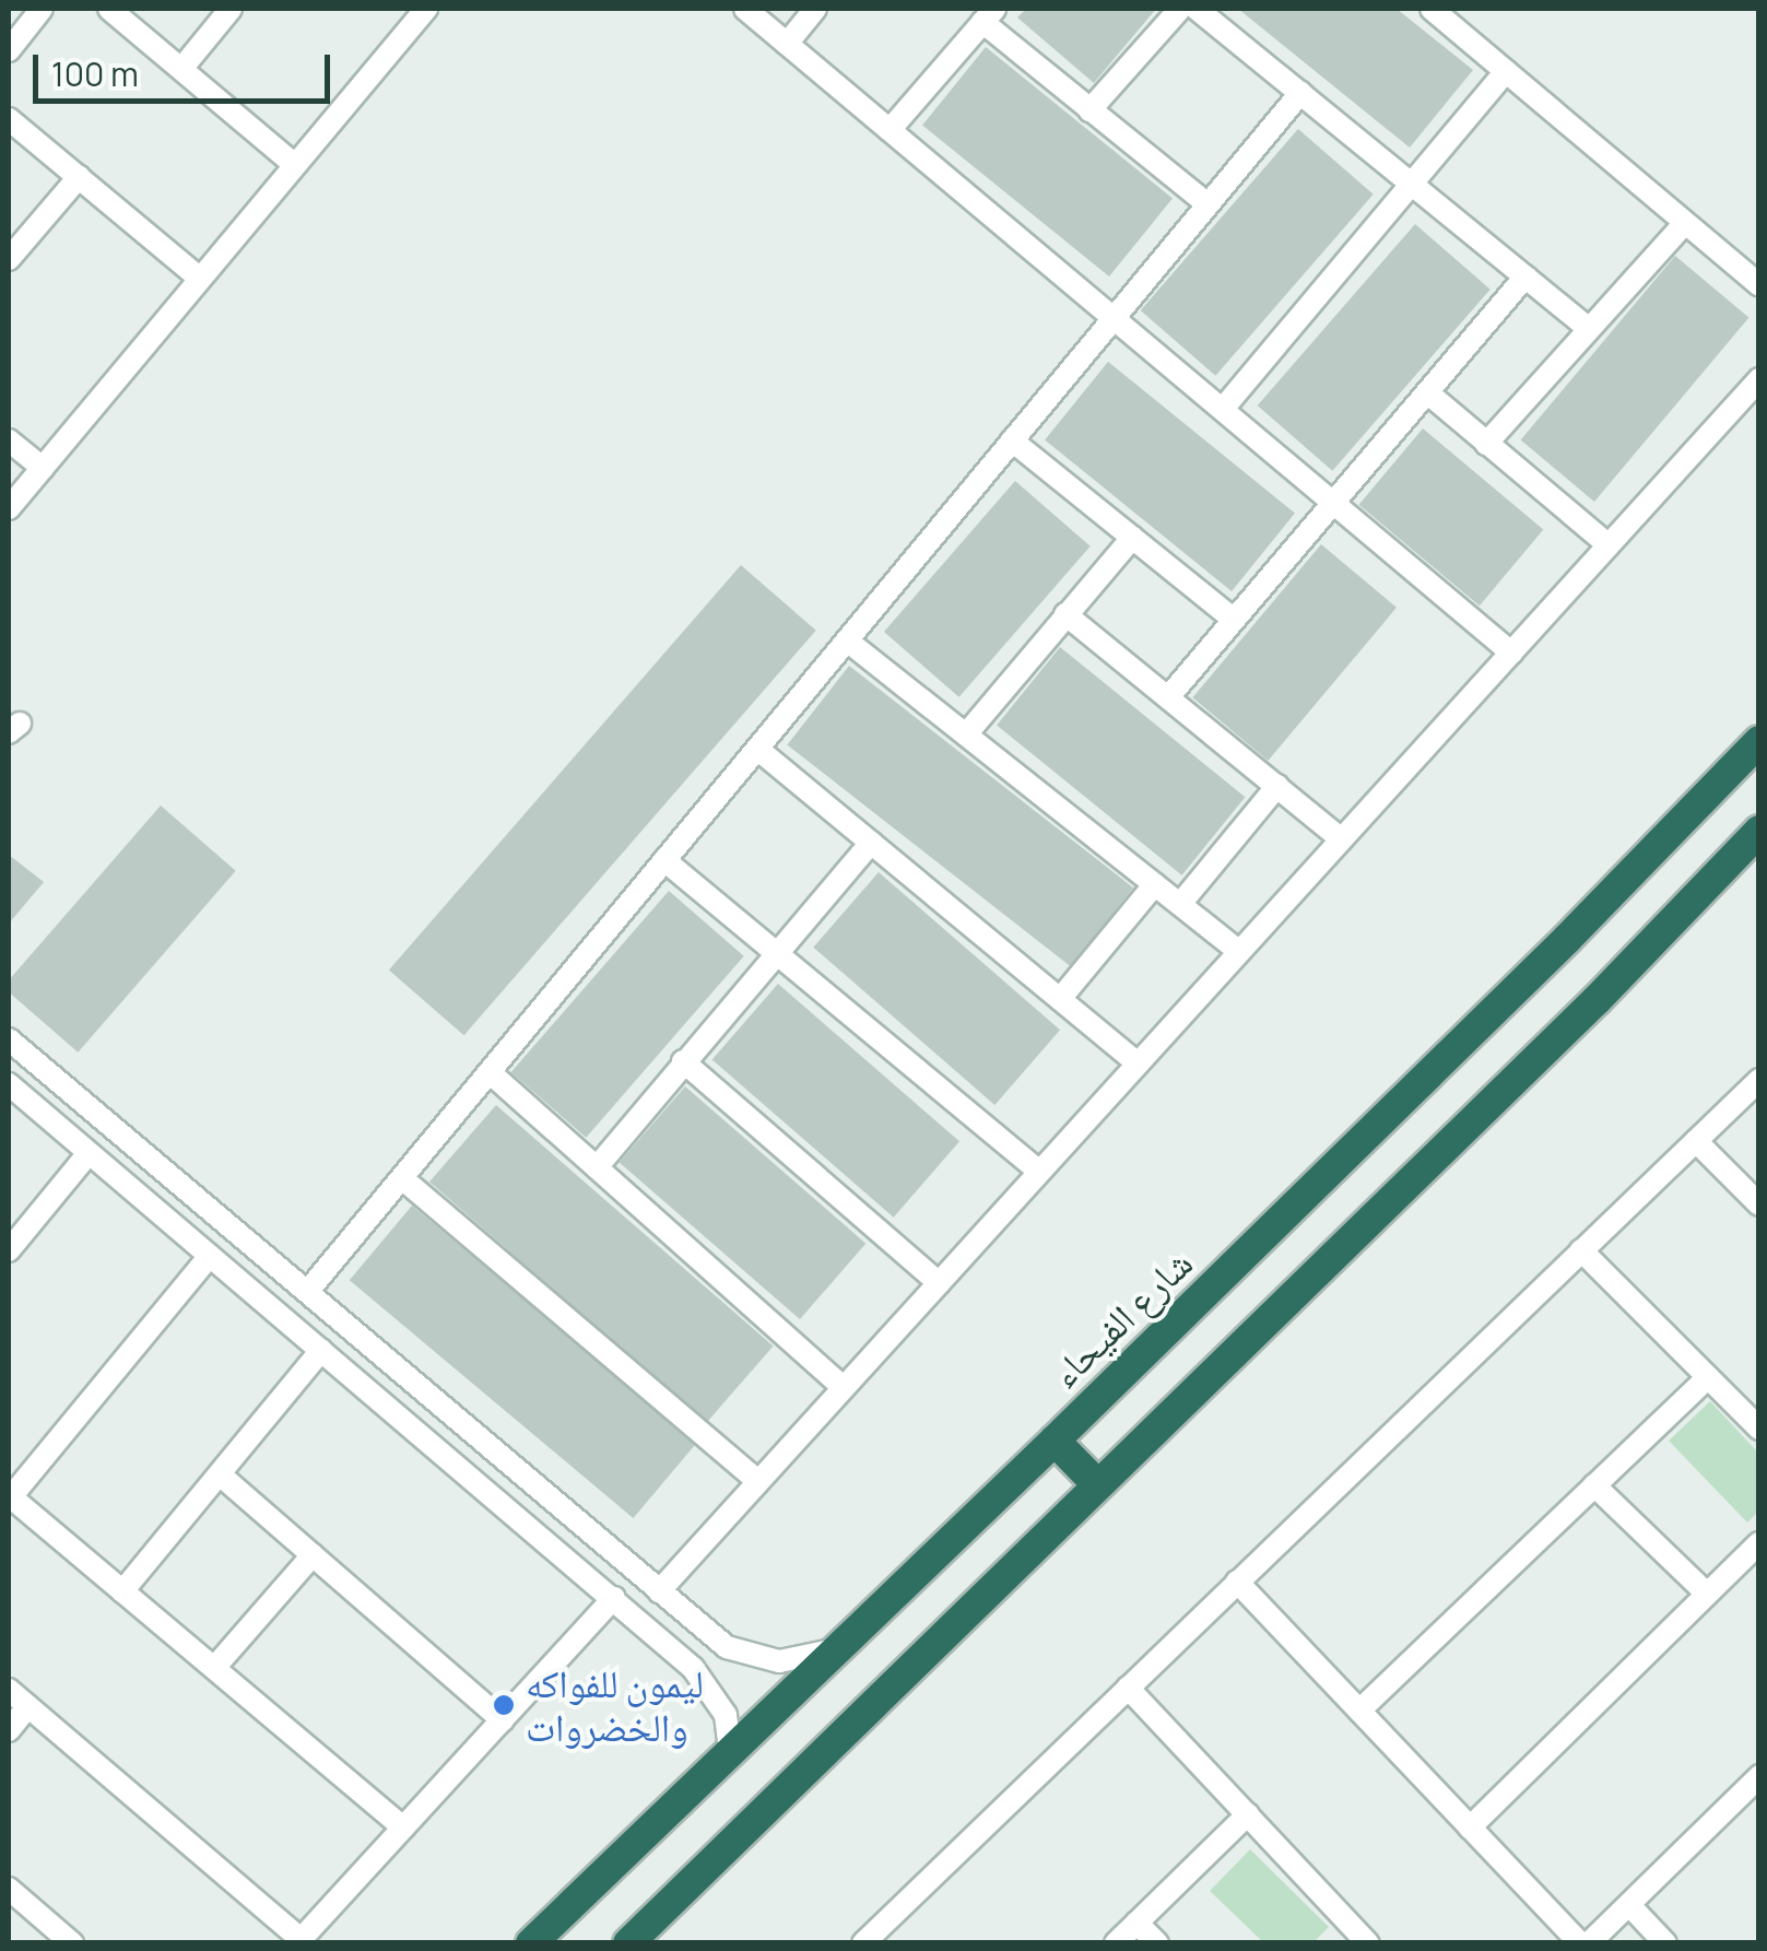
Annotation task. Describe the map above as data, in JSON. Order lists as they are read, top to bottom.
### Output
{
  "streets": {
    "highway": ["شارع الفيحاء"]
  },
  "places": ["ليمون للفواكه والخضروات"],
  "scale_bar": "100 m"
}
